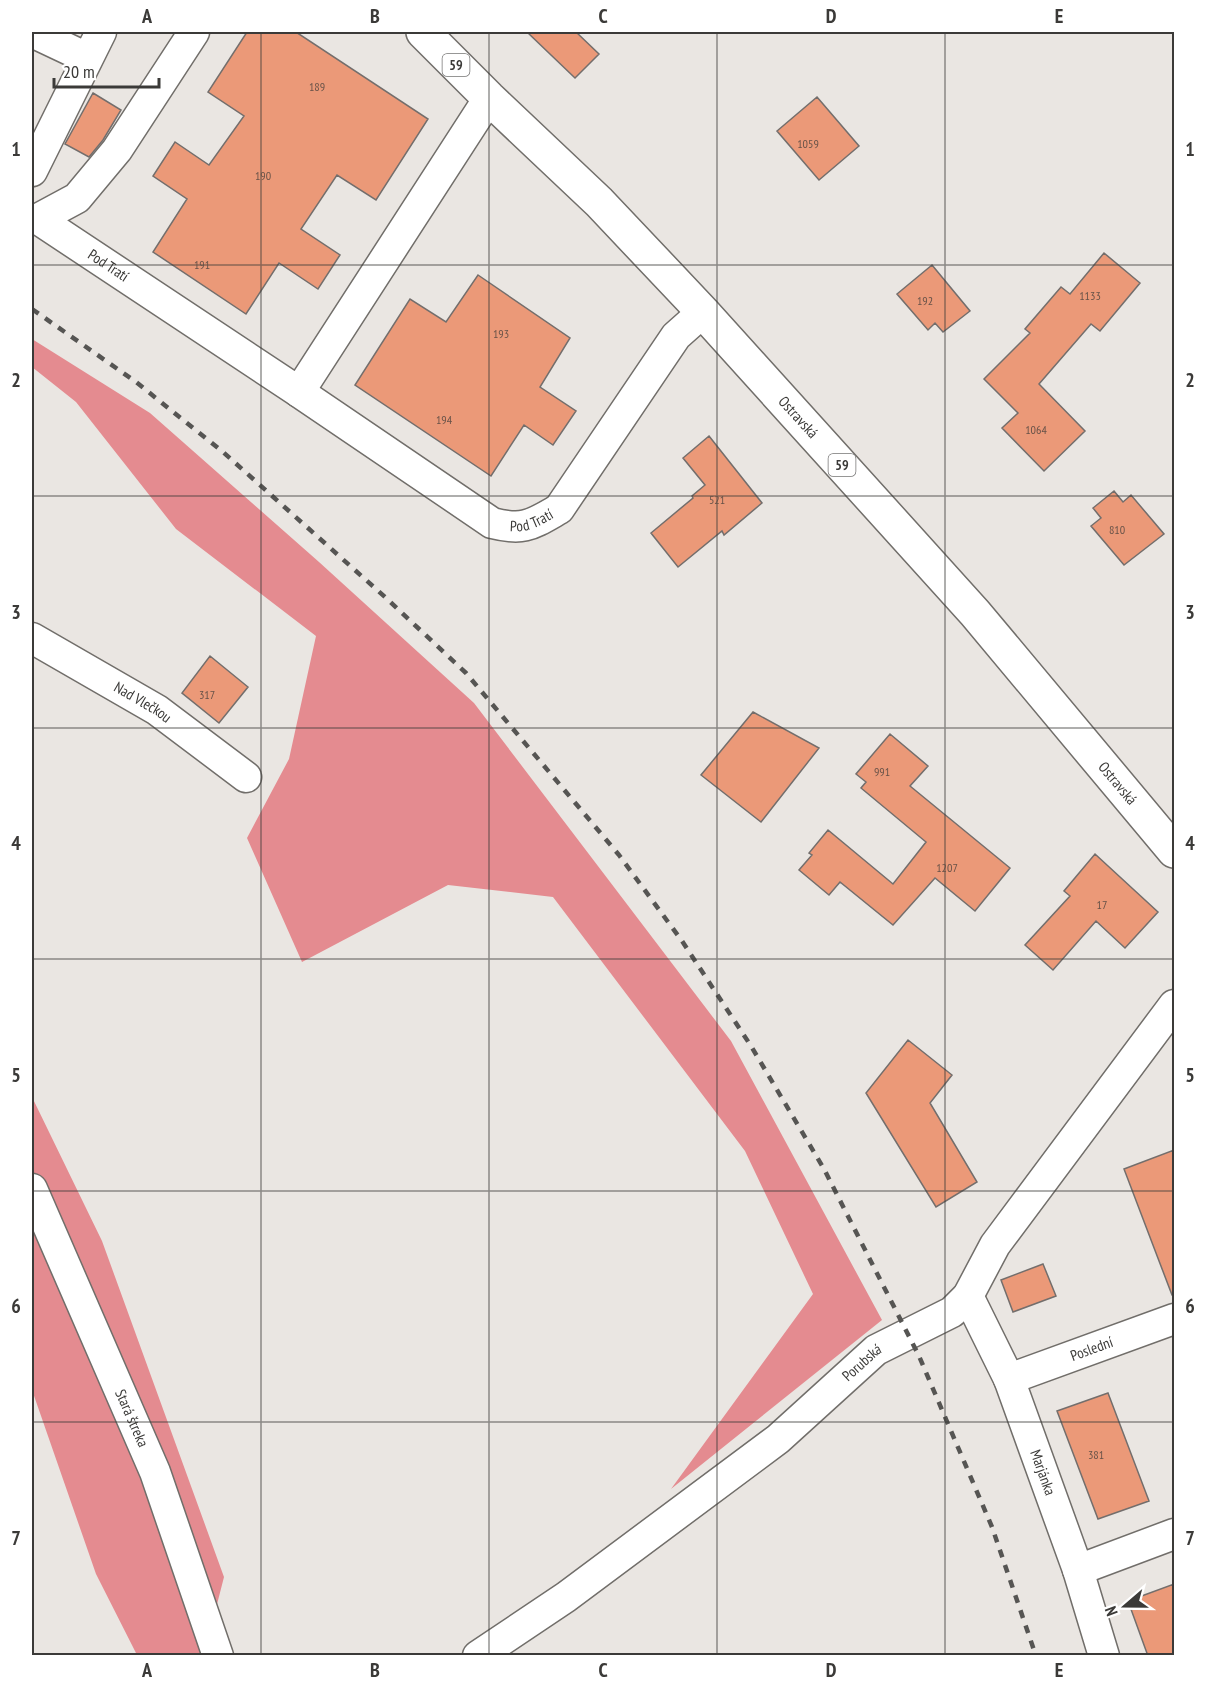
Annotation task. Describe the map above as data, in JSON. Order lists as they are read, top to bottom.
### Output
{
  "streets": {
    "main road": ["59", "Ostravská"],
    "street": [
      "Pod Tratí",
      "Nad Vlečkou",
      "Poslední",
      "Porubská",
      "Stará štreka",
      "Marjánka"
    ]
  },
  "crossings": [
    ["Pod Tratí", "Ostravská"],
    ["Poslední", "Marjánka"],
    ["Porubská", "Marjánka"]
  ],
  "house_numbers": [
    "189",
    "1059",
    "190",
    "191",
    "1133",
    "192",
    "193",
    "194",
    "1064",
    "521",
    "810",
    "317",
    "991",
    "1207",
    "17",
    "381"
  ],
  "scale_bar": "20 m",
  "north": "left",
  "grid": {
    "columns": [
      "A",
      "B",
      "C",
      "D",
      "E"
    ],
    "rows": [
      "1",
      "2",
      "3",
      "4",
      "5",
      "6",
      "7"
    ]
  }
}
